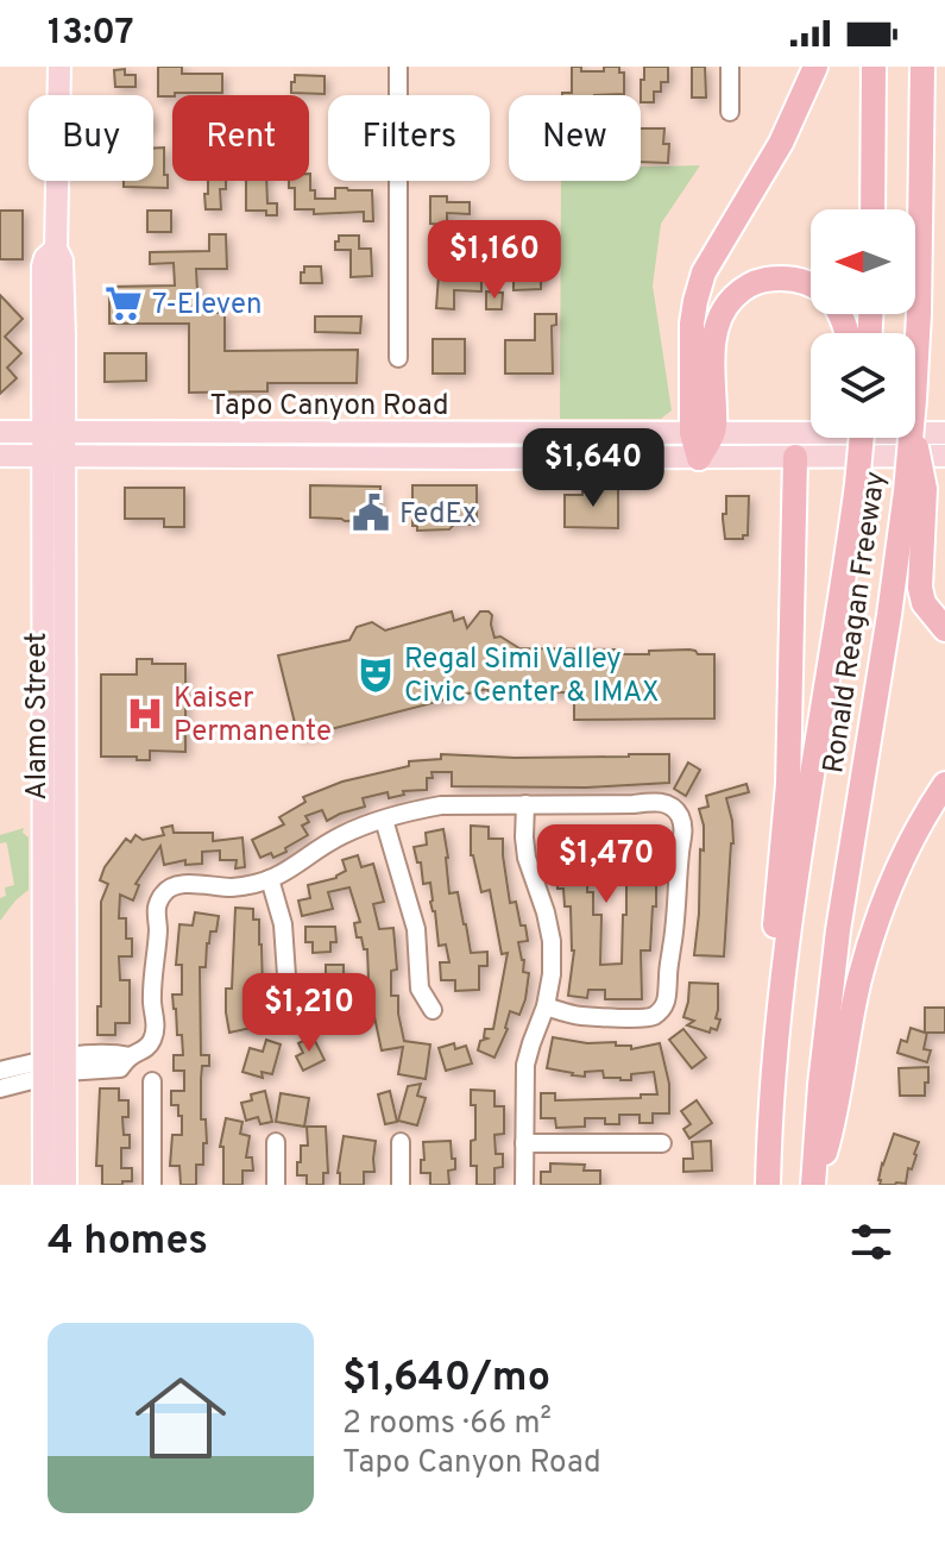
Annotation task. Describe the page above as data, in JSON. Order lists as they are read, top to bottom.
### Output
{
  "streets": {
    "highway": ["Ronald Reagan Freeway"],
    "main road": ["Tapo Canyon Road", "Alamo Street"]
  },
  "crossings": [
    ["Tapo Canyon Road", "Alamo Street"]
  ],
  "places": {
    "supermarket": ["7-Eleven"],
    "public building": ["FedEx"],
    "theatre": ["Regal Simi Valley Civic Center & IMAX"],
    "hospital": ["Kaiser Permanente"]
  },
  "north": "left",
  "page": {
    "status": "13:07",
    "chip": [
      "Buy",
      "Rent",
      "Filters",
      "New"
    ],
    "price": [
      "$1,160",
      "$1,640",
      "$1,470",
      "$1,210"
    ],
    "heading": "4 homes",
    "list": [
      {
        "name": "$1,640/mo",
        "note": "2 rooms · 66 m² · Tapo Canyon Road"
      }
    ]
  }
}
